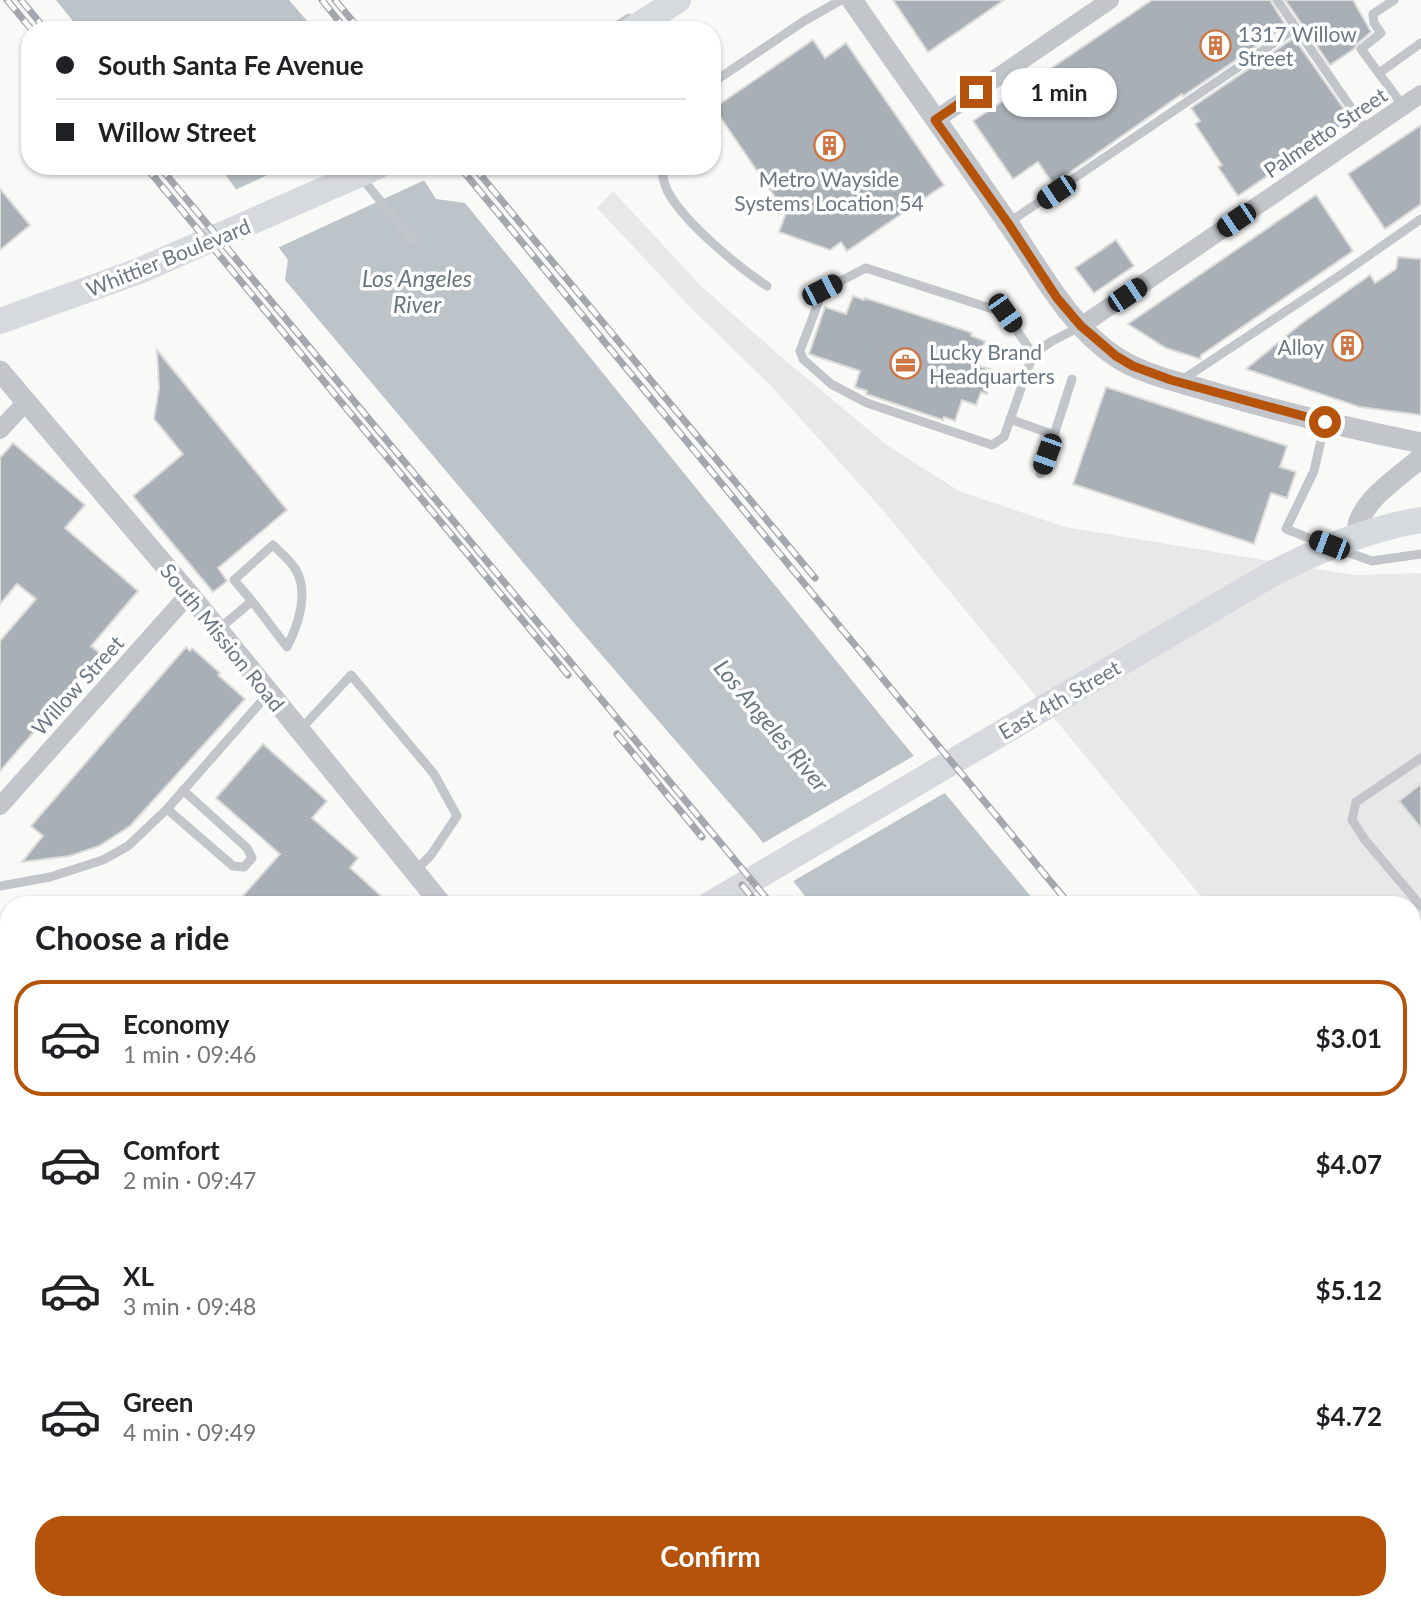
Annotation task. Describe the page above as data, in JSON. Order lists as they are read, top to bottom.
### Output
{
  "streets": {
    "main road": ["Whittier Boulevard", "East 4th Street"],
    "street": ["Palmetto Street", "South Mission Road", "Willow Street"]
  },
  "crossings": [
    ["South Mission Road", "Willow Street"]
  ],
  "water": ["Los Angeles River"],
  "places": {
    "building": ["1317 Willow Street", "Metro Wayside Systems Location 54", "Alloy"],
    "office": ["Lucky Brand Headquarters"]
  },
  "page": {
    "banner": ["South Santa Fe Avenue", "Willow Street"],
    "bubble": "1 min",
    "heading": "Choose a ride",
    "list": [
      {
        "name": "Economy",
        "note": "1 min · 09:46",
        "value": "$3.01"
      },
      {
        "name": "Comfort",
        "note": "2 min · 09:47",
        "value": "$4.07"
      },
      {
        "name": "XL",
        "note": "3 min · 09:48",
        "value": "$5.12"
      },
      {
        "name": "Green",
        "note": "4 min · 09:49",
        "value": "$4.72"
      }
    ],
    "buttons": "Confirm"
  }
}
